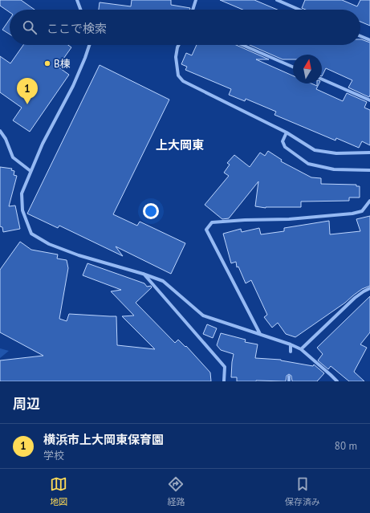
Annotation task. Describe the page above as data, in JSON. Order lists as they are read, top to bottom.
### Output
{
  "districts": ["上大岡東"],
  "places": ["B棟"],
  "north": "top",
  "page": {
    "search": "ここで検索",
    "pins": "1",
    "heading": "周辺",
    "list": [
      {
        "mark": "1",
        "name": "横浜市上大岡東保育園",
        "note": "学校",
        "value": "80 m"
      }
    ],
    "nav": ["地図", "経路", "保存済み"]
  }
}
